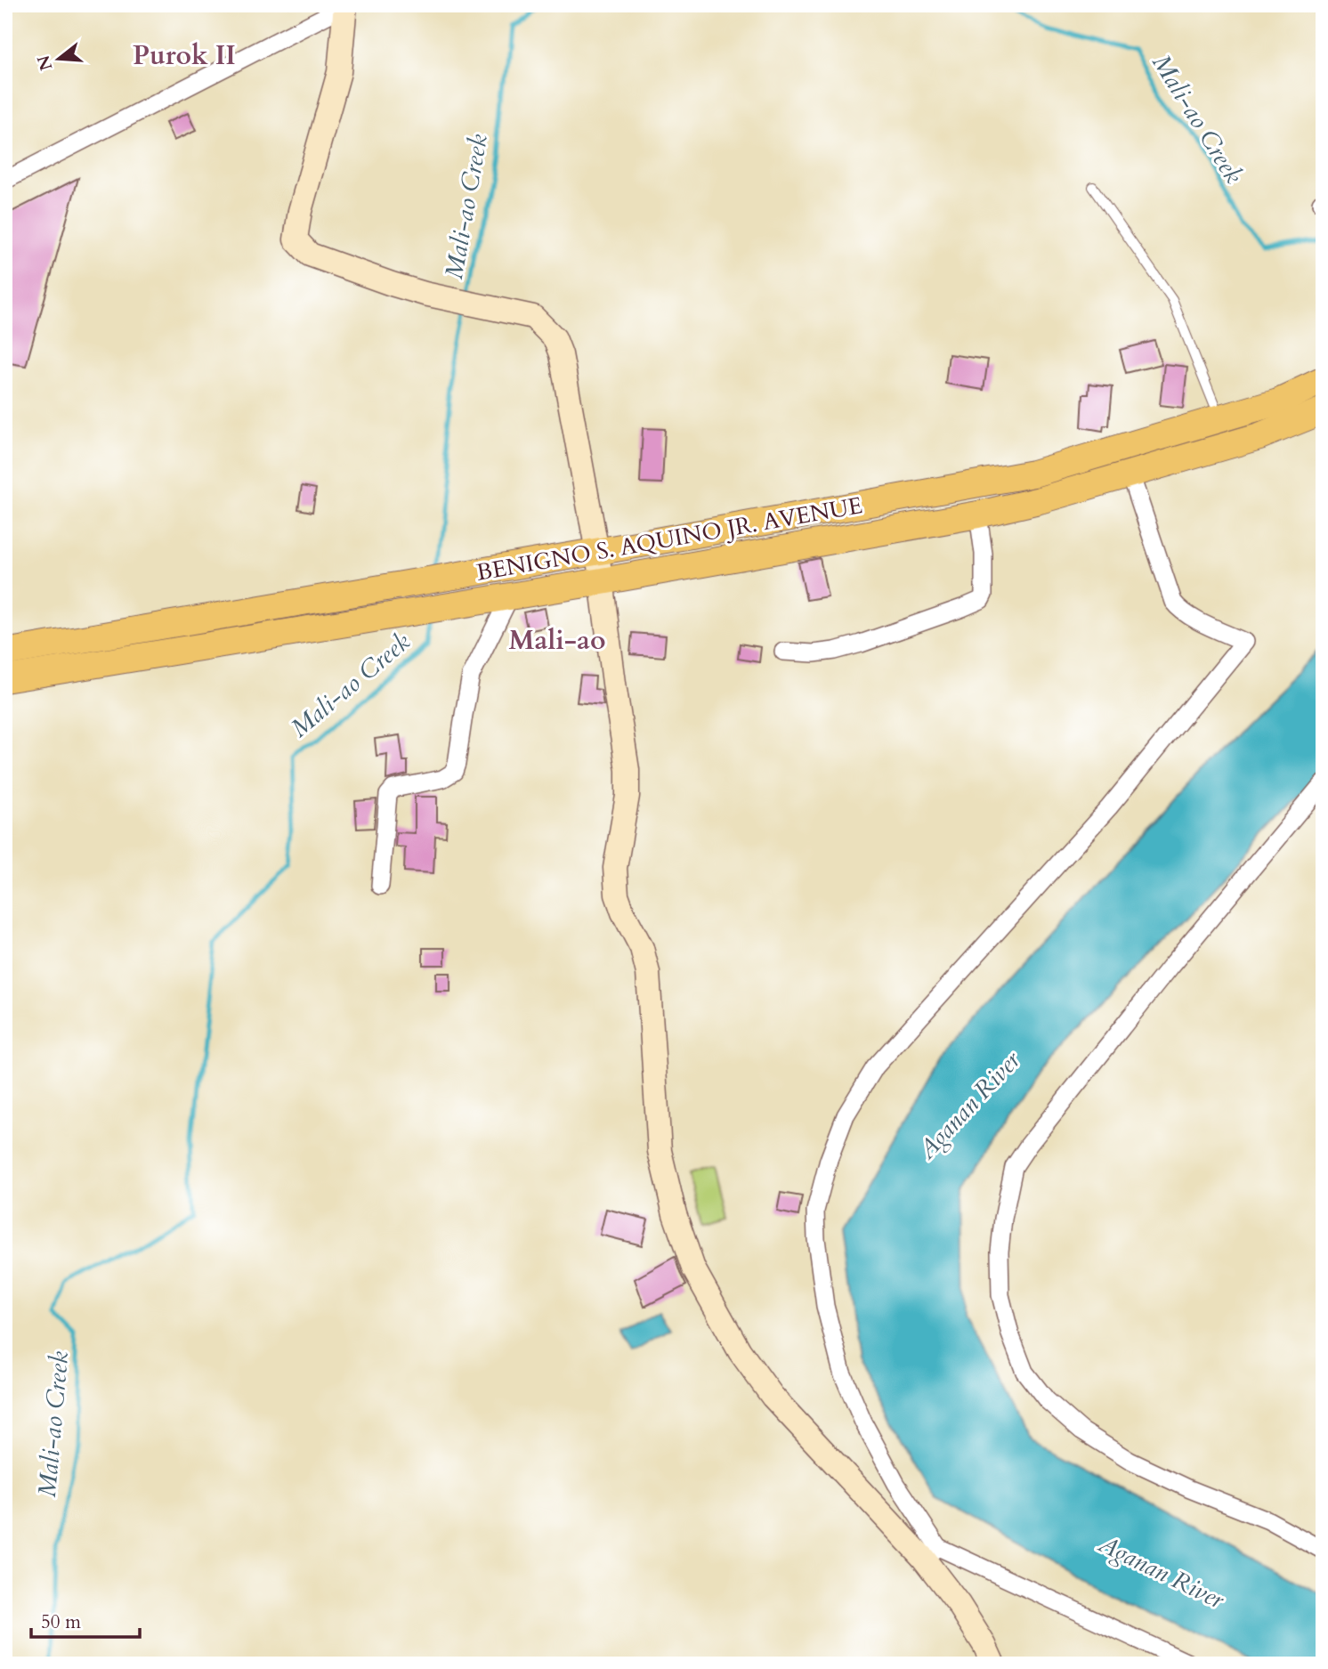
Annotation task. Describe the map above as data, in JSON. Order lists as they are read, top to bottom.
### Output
{
  "streets": {
    "main road": ["BENIGNO S. AQUINO JR. AVENUE"]
  },
  "districts": ["Purok II", "Mali-ao"],
  "water": ["Mali-ao Creek", "Aganan River"],
  "scale_bar": "50 m",
  "north": "left"
}
